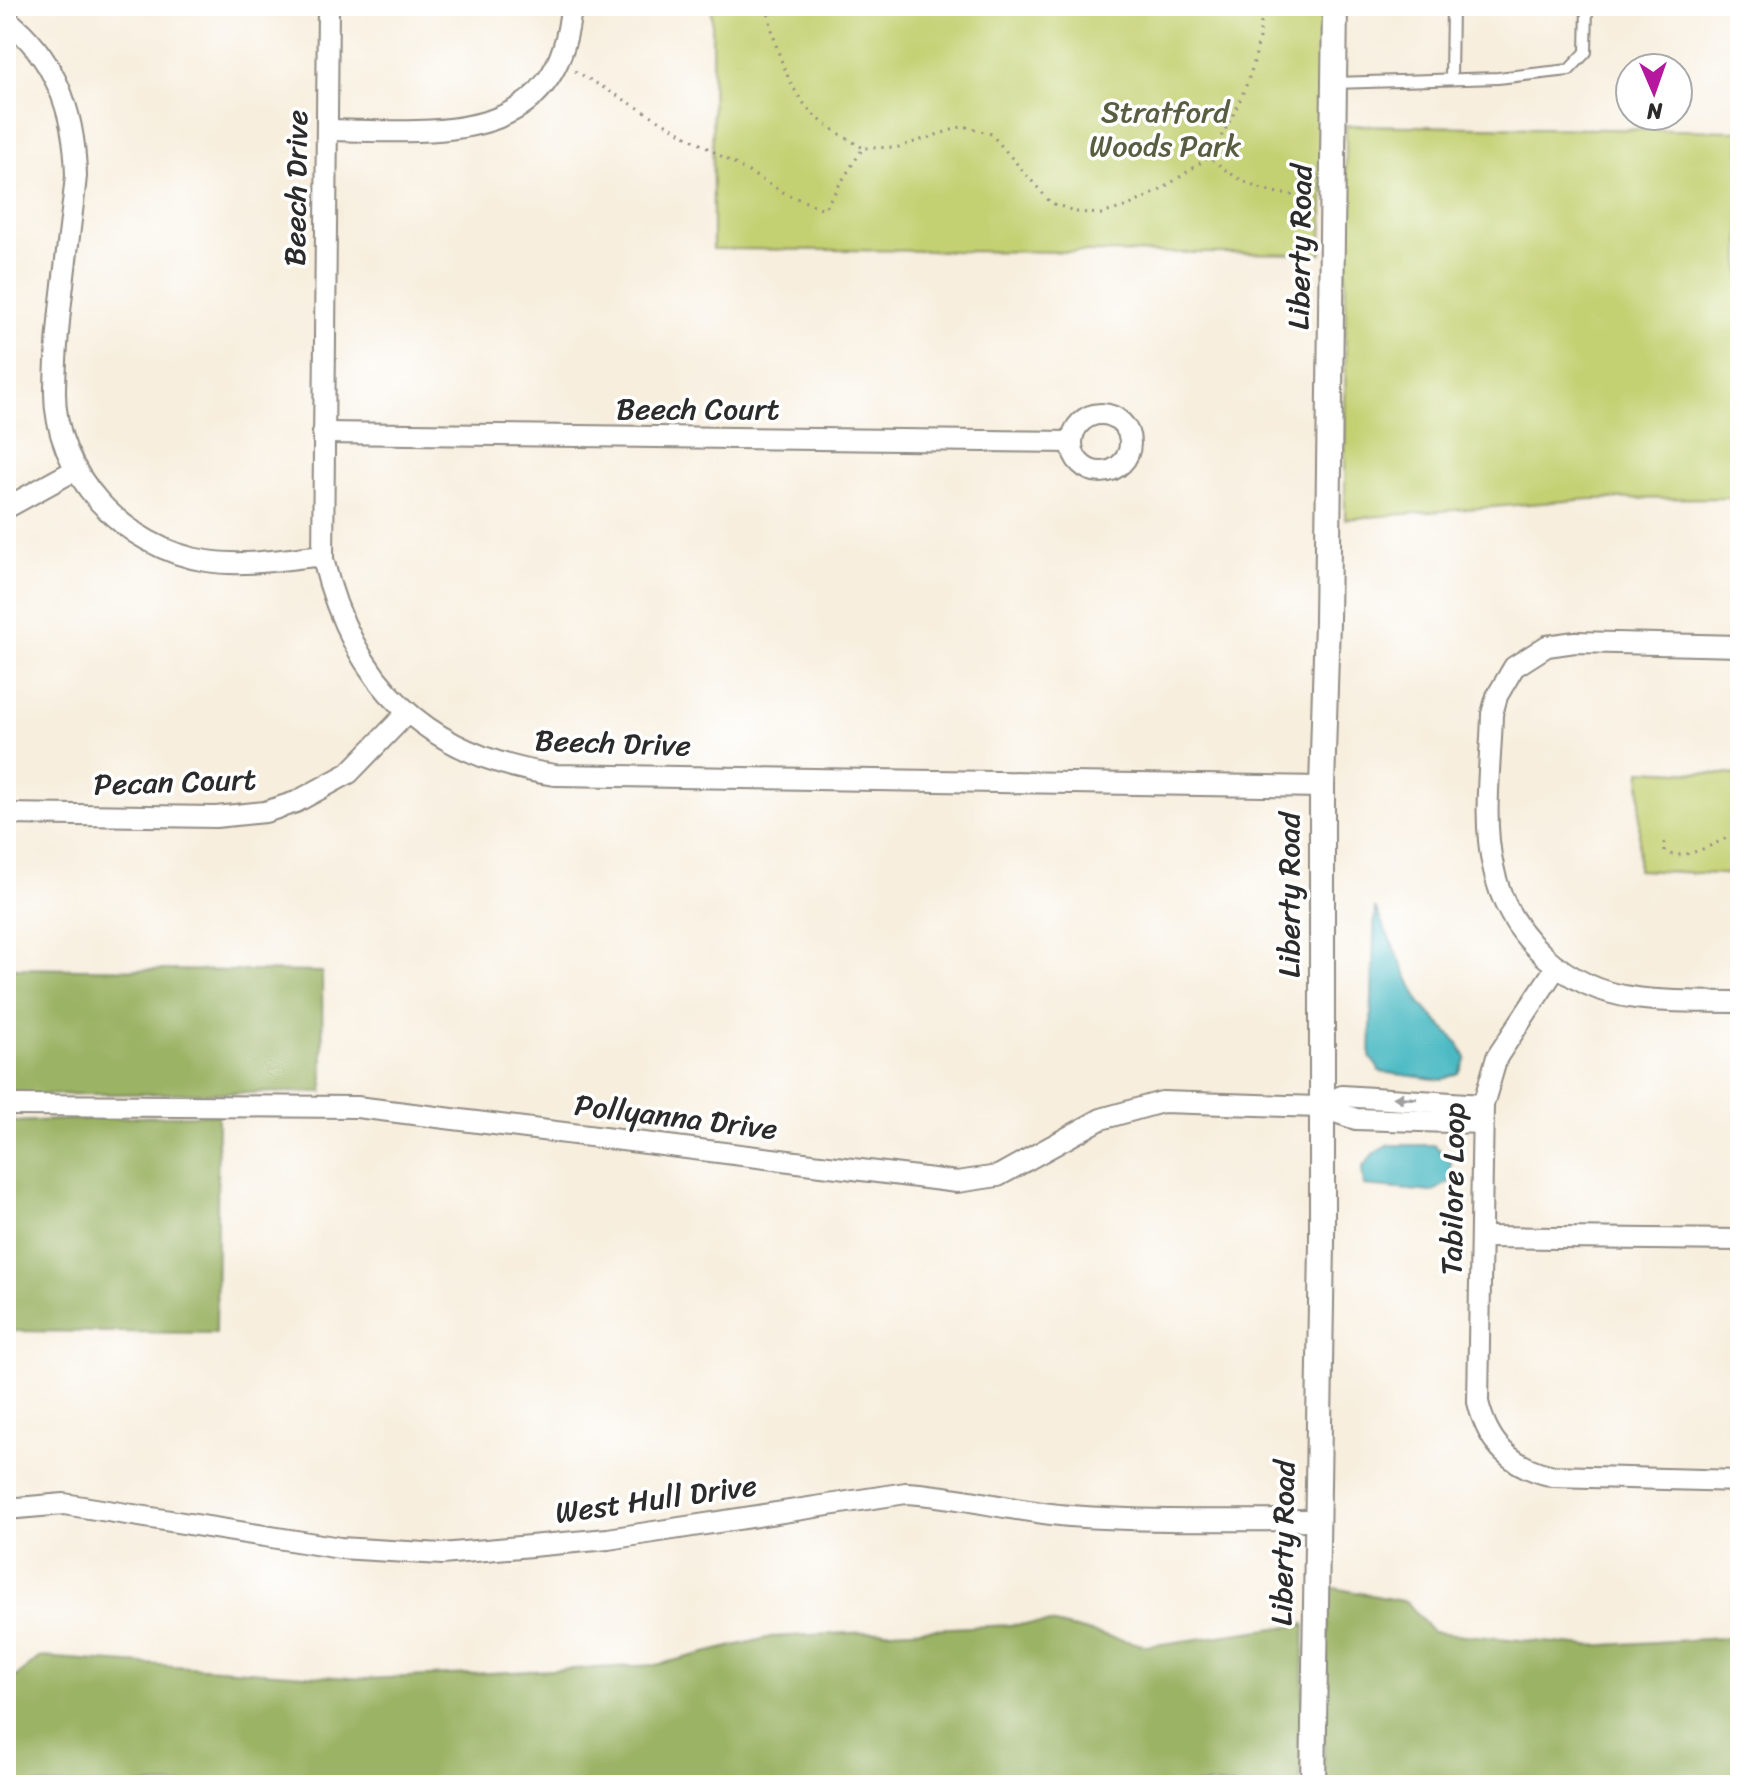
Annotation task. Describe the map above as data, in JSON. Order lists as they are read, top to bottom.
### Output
{
  "streets": {
    "street": [
      "Beech Drive",
      "Liberty Road",
      "Beech Court",
      "Pecan Court",
      "Pollyanna Drive",
      "Tabilore Loop",
      "West Hull Drive"
    ]
  },
  "crossings": [
    ["Beech Drive", "Liberty Road"],
    ["Beech Drive", "Beech Court"],
    ["Beech Drive", "Pecan Court"],
    ["Liberty Road", "Pollyanna Drive"],
    ["Liberty Road", "West Hull Drive"],
    ["Pollyanna Drive", "Tabilore Loop"]
  ],
  "parks": ["Stratford Woods Park"],
  "north": "bottom"
}
